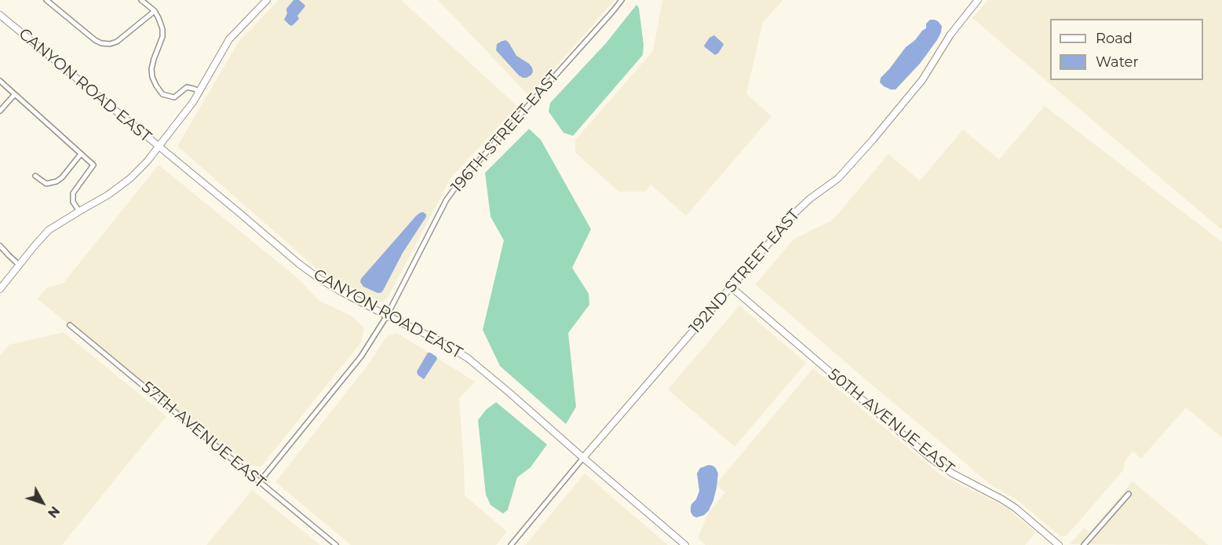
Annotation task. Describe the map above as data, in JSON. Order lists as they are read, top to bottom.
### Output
{
  "streets": {
    "street": [
      "CANYON ROAD EAST",
      "196TH STREET EAST",
      "192ND STREET EAST",
      "50TH AVENUE EAST",
      "57TH AVENUE EAST"
    ]
  },
  "crossings": [
    ["CANYON ROAD EAST", "196TH STREET EAST"],
    ["CANYON ROAD EAST", "192ND STREET EAST"],
    ["196TH STREET EAST", "57TH AVENUE EAST"],
    ["192ND STREET EAST", "50TH AVENUE EAST"]
  ],
  "legend": ["Road", "Water"],
  "north": "bottom right"
}
